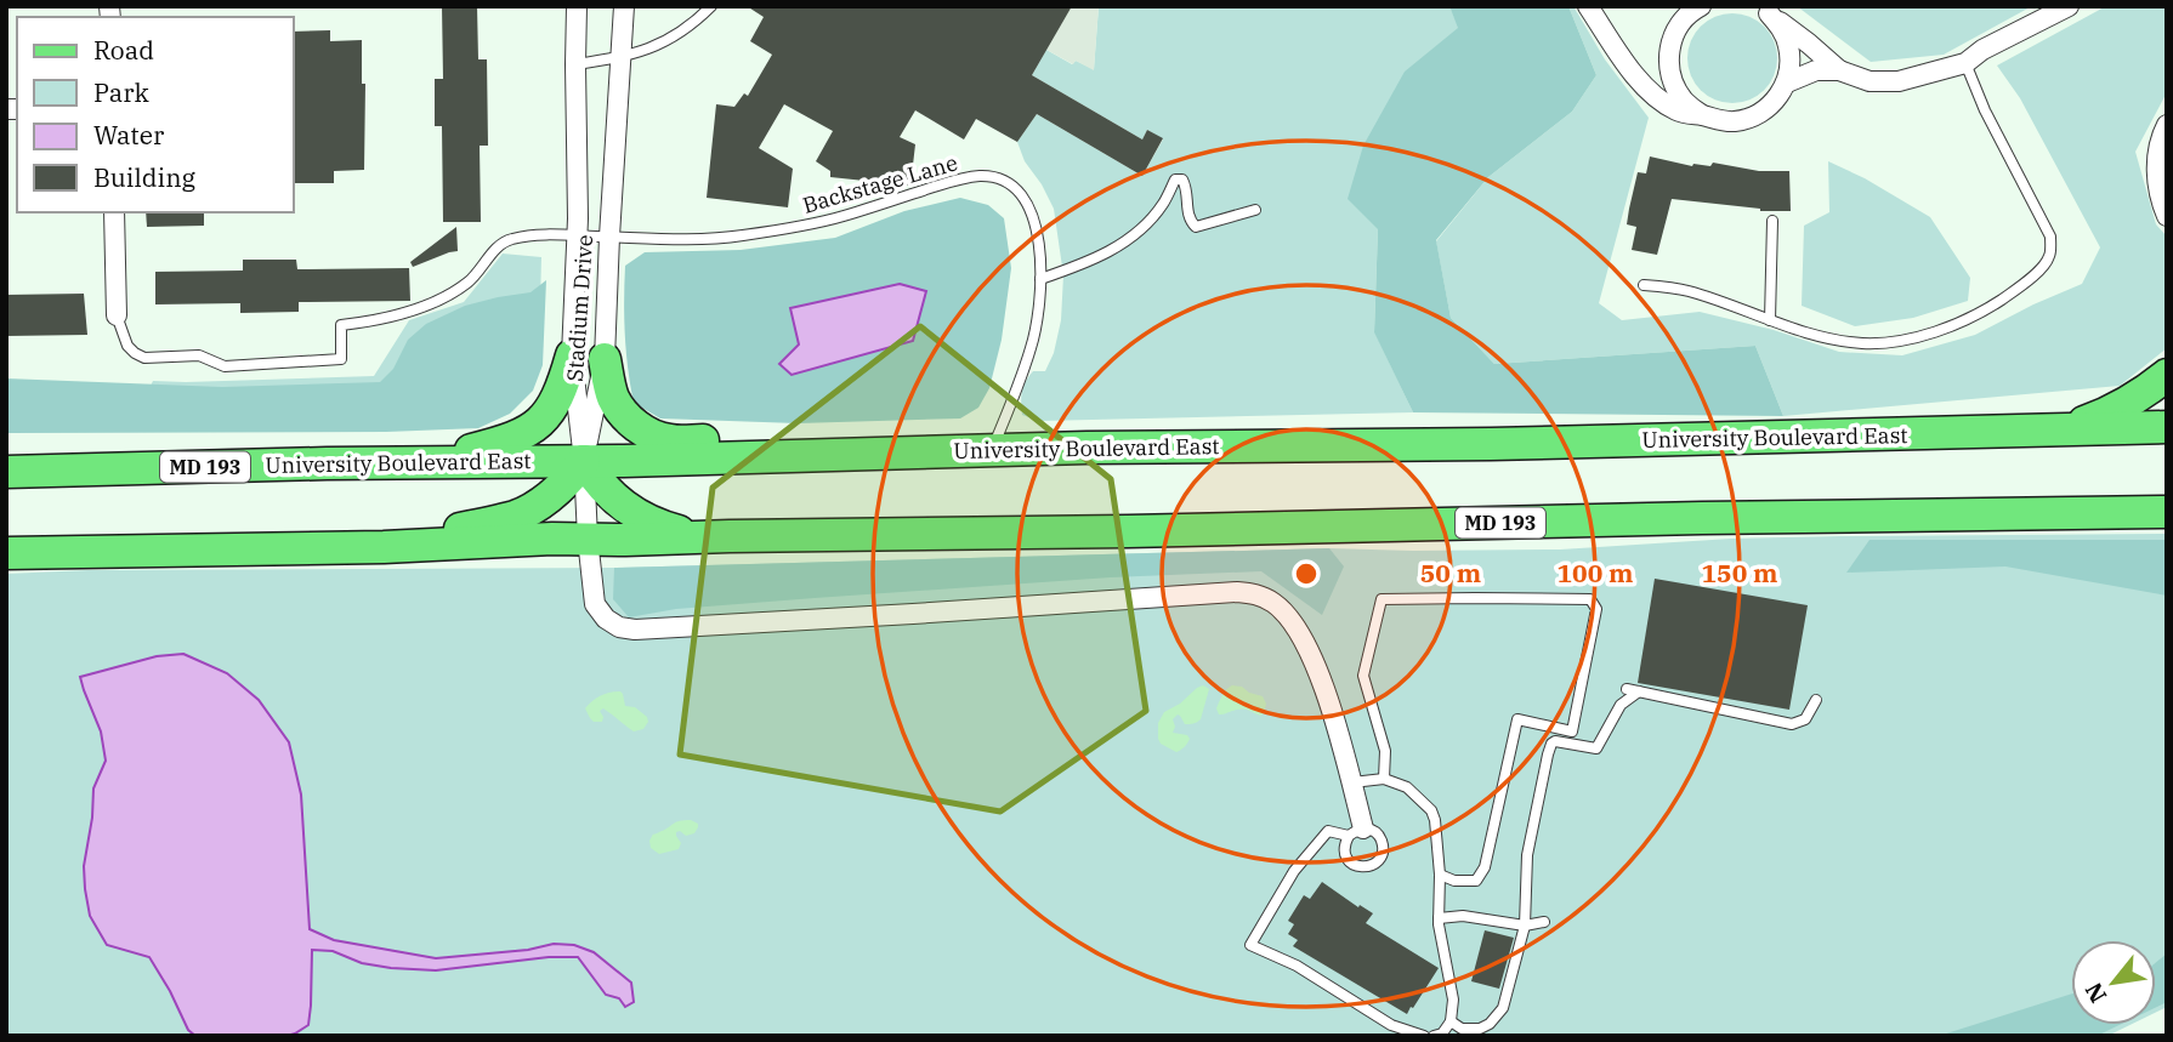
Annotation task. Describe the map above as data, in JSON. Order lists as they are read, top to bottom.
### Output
{
  "streets": {
    "main road": ["University Boulevard East", "MD 193"],
    "street": ["Stadium Drive"],
    "lane": ["Backstage Lane"]
  },
  "crossings": [
    ["Backstage Lane", "Stadium Drive"],
    ["Backstage Lane", "University Boulevard East"],
    ["Stadium Drive", "University Boulevard East"]
  ],
  "legend": [
    "Road",
    "Park",
    "Water",
    "Building"
  ],
  "north": "bottom left",
  "rings": ["50 m", "100 m", "150 m"]
}
